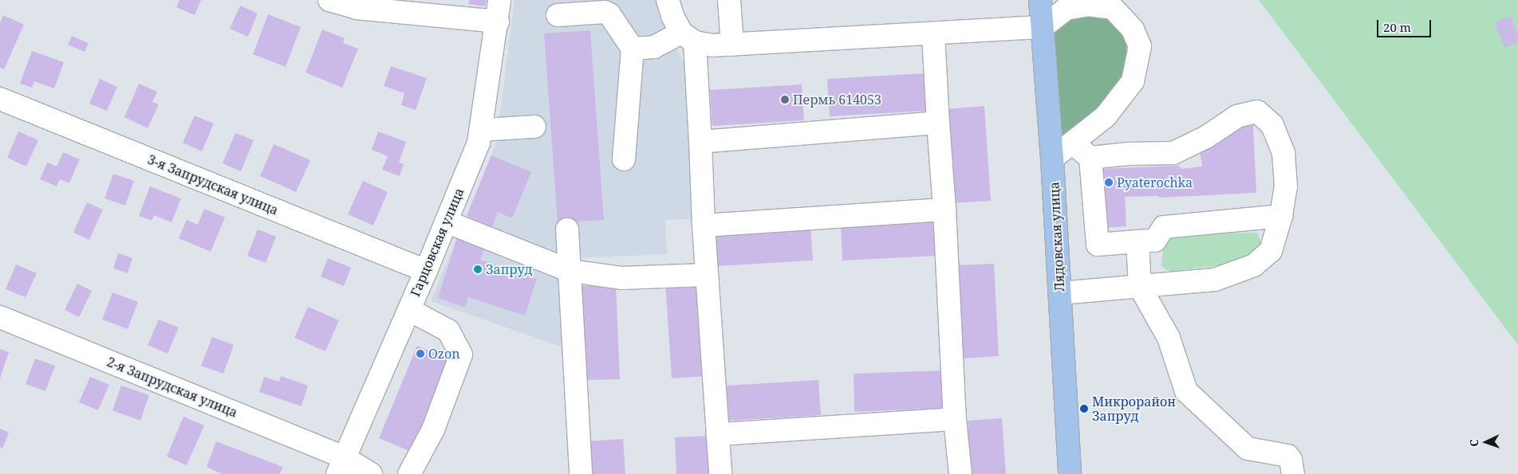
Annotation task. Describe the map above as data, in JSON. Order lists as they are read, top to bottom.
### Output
{
  "streets": {
    "main road": ["Лядовская улица"],
    "street": ["3-я Запрудская улица", "Гарцовская улица", "2-я Запрудская улица"]
  },
  "crossings": [
    ["3-я Запрудская улица", "Гарцовская улица"],
    ["Гарцовская улица", "2-я Запрудская улица"]
  ],
  "places": [
    "Пермь 614053",
    "Pyaterochka",
    "Запруд",
    "Ozon",
    "Микрорайон Запруд"
  ],
  "scale_bar": "20 m",
  "north": "left"
}
